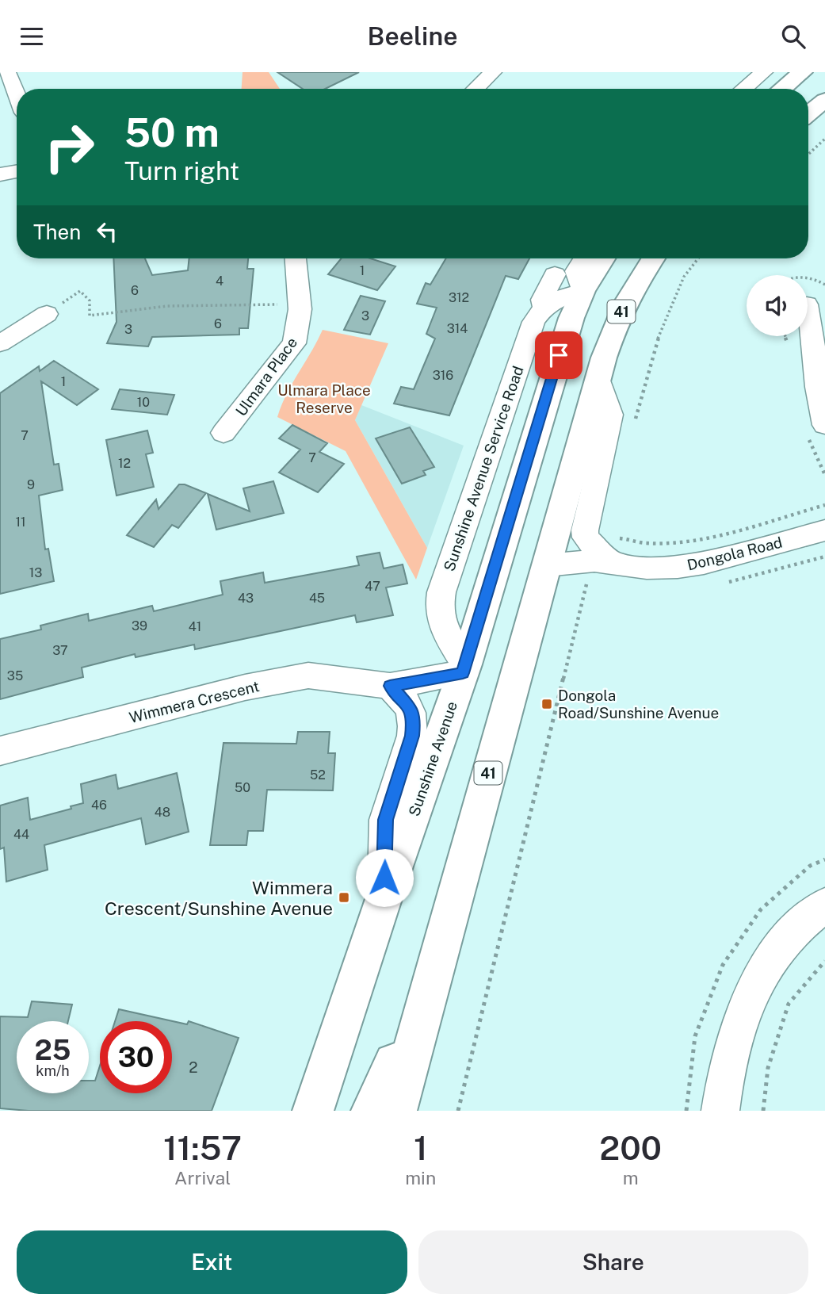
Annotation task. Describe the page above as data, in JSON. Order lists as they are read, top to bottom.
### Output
{
  "streets": {
    "main road": ["41", "Sunshine Avenue"],
    "street": [
      "Ulmara Place",
      "Sunshine Avenue Service Road",
      "Dongola Road",
      "Wimmera Crescent"
    ]
  },
  "crossings": [
    ["41", "Dongola Road"],
    ["Sunshine Avenue Service Road", "Wimmera Crescent"],
    ["Sunshine Avenue Service Road", "Sunshine Avenue"],
    ["Wimmera Crescent", "Sunshine Avenue"]
  ],
  "parks": ["Ulmara Place Reserve"],
  "places": {
    "transit": ["Dongola Road/Sunshine Avenue", "Wimmera Crescent/Sunshine Avenue"]
  },
  "house_numbers": [
    "1",
    "4",
    "6",
    "312",
    "3",
    "6",
    "314",
    "3",
    "316",
    "1",
    "10",
    "7",
    "7",
    "12",
    "9",
    "11",
    "13",
    "47",
    "43",
    "45",
    "39",
    "41",
    "37",
    "35",
    "52",
    "50",
    "46",
    "48",
    "44",
    "2"
  ],
  "page": {
    "header": "Beeline",
    "turn": ["50 m", "Turn right"],
    "then": "Then",
    "speed": "25 km/h",
    "limit": "30",
    "eta": [
      "11:57",
      "Arrival",
      "1",
      "min",
      "200",
      "m"
    ],
    "buttons": ["Exit", "Share"]
  }
}
